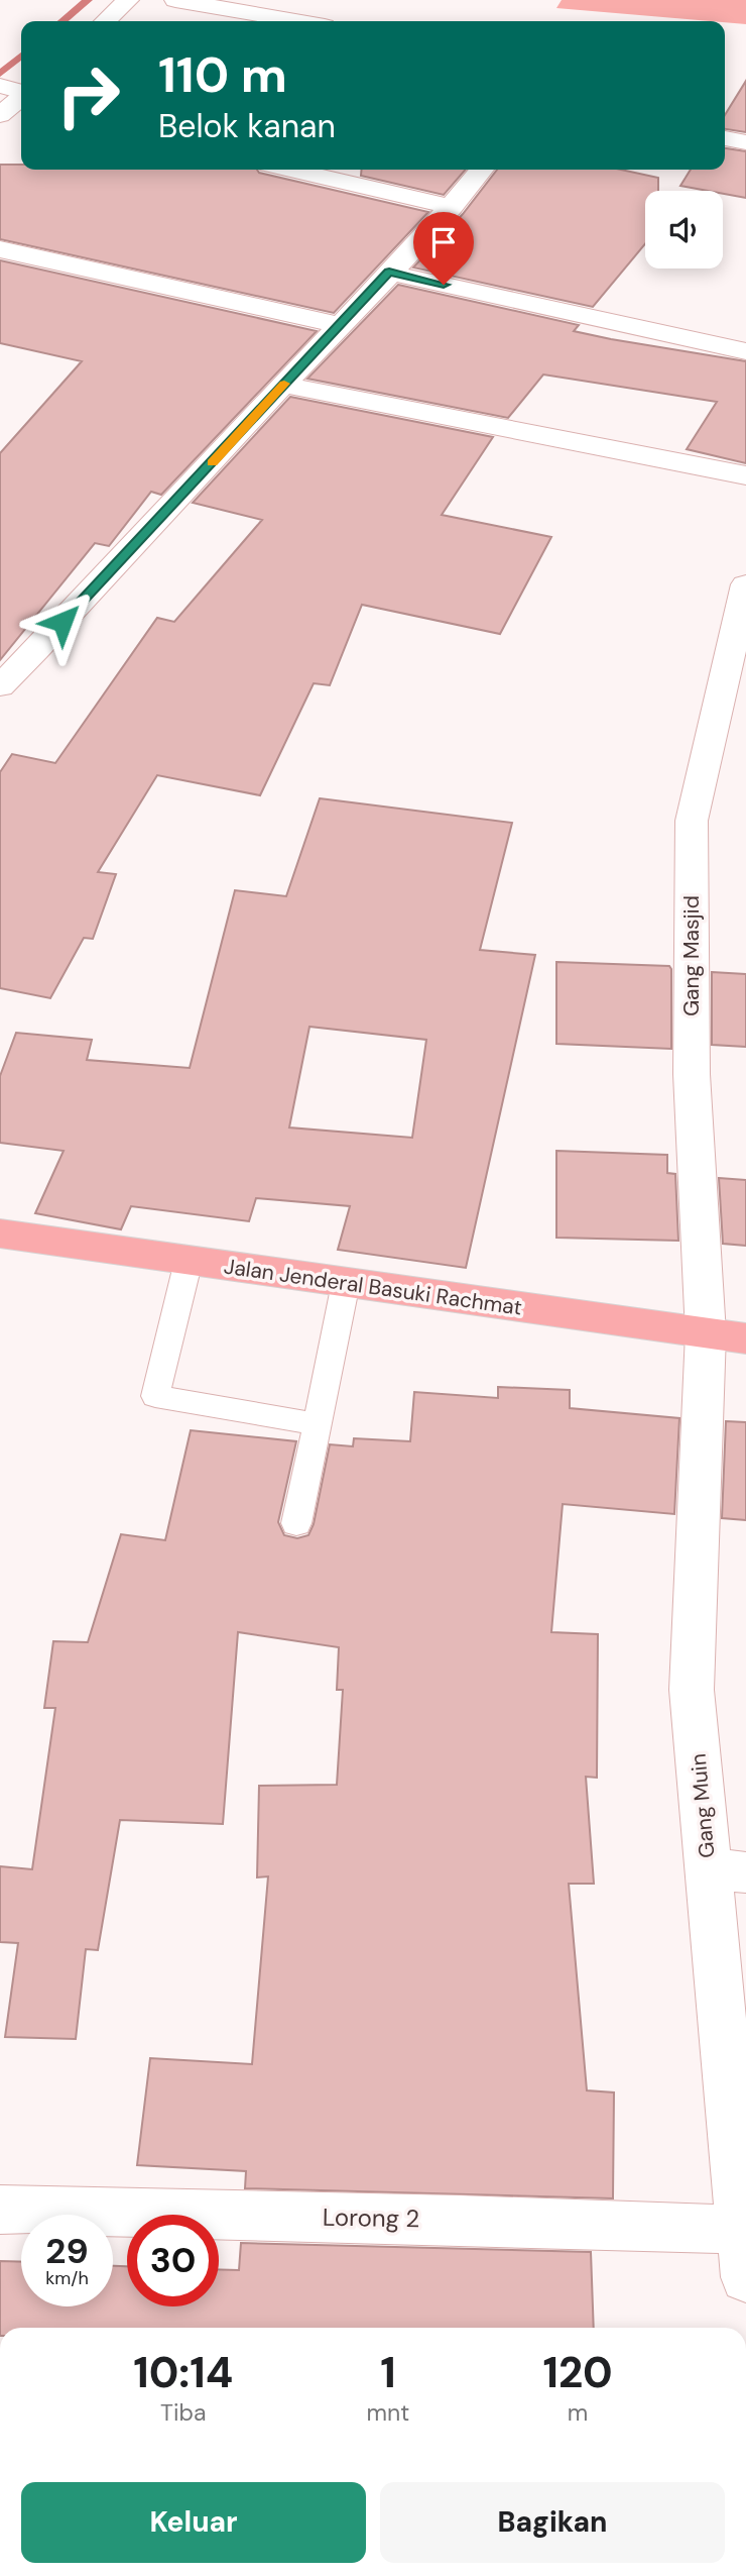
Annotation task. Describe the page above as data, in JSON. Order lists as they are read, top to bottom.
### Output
{
  "streets": {
    "main road": ["Jalan Jenderal Basuki Rachmat"],
    "street": ["Gang Masjid", "Gang Muin", "Lorong 2"]
  },
  "crossings": [
    ["Gang Masjid", "Jalan Jenderal Basuki Rachmat"],
    ["Gang Masjid", "Gang Muin"],
    ["Jalan Jenderal Basuki Rachmat", "Gang Muin"],
    ["Gang Muin", "Lorong 2"]
  ],
  "page": {
    "turn": ["110 m", "Belok kanan"],
    "speed": "29 km/h",
    "limit": "30",
    "eta": [
      "10:14",
      "Tiba",
      "1",
      "mnt",
      "120",
      "m"
    ],
    "buttons": ["Keluar", "Bagikan"]
  }
}
